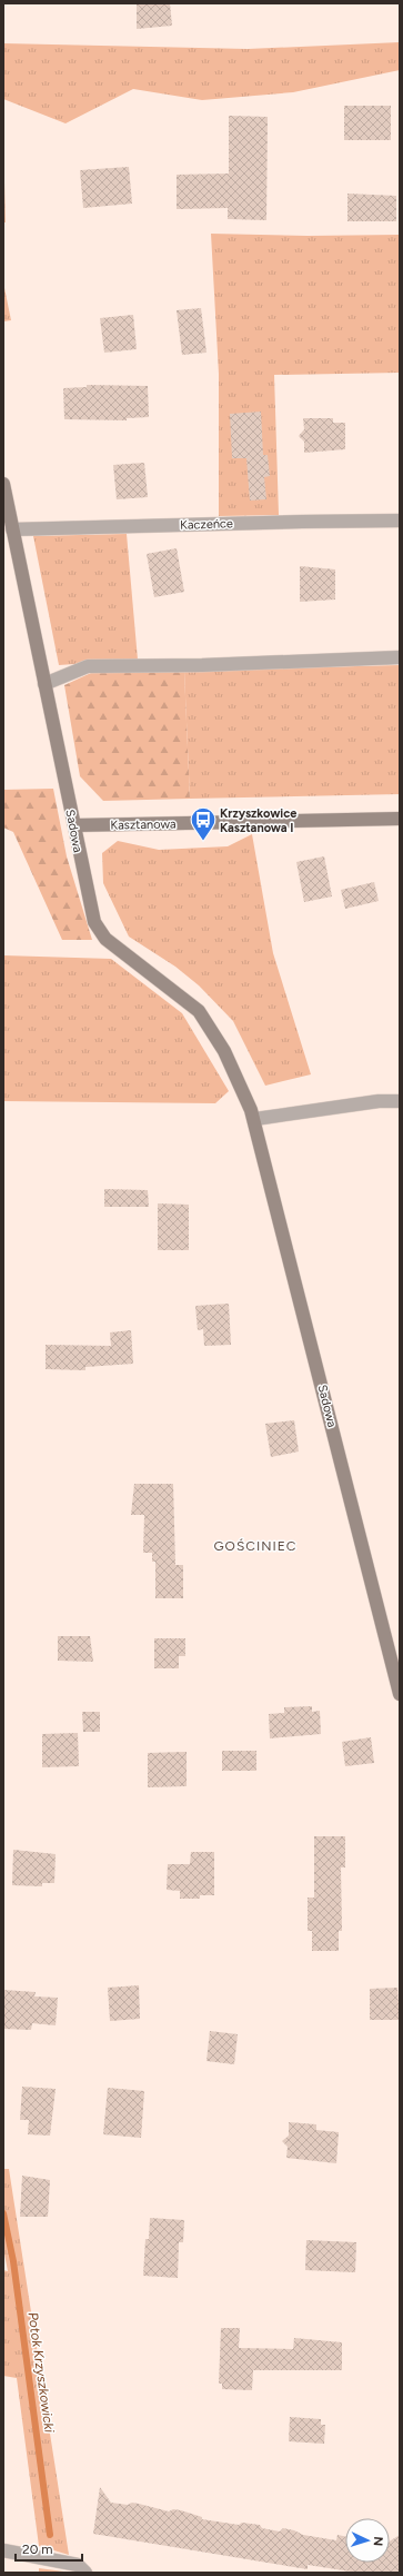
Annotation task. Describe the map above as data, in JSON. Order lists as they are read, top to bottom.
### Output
{
  "streets": {
    "street": ["Kaczeńce", "Kasztanowa", "Sadowa"]
  },
  "crossings": [
    ["Kaczeńce", "Sadowa"],
    ["Kasztanowa", "Sadowa"]
  ],
  "districts": ["GOŚCINIEC"],
  "water": ["Potok Krzyszkowicki"],
  "places": {
    "bus stop": ["Krzyszkowice Kasztanowa I"]
  },
  "scale_bar": "20 m",
  "north": "right"
}
